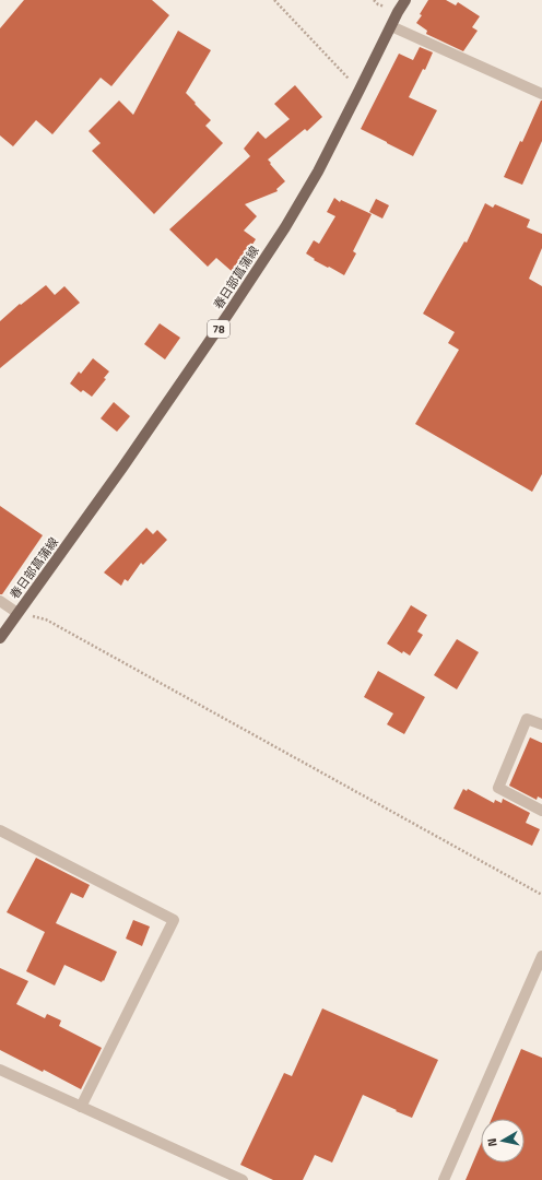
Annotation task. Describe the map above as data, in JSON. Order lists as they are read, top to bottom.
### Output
{
  "streets": {
    "main road": ["春日部菖蒲線", "78"]
  },
  "north": "left"
}
